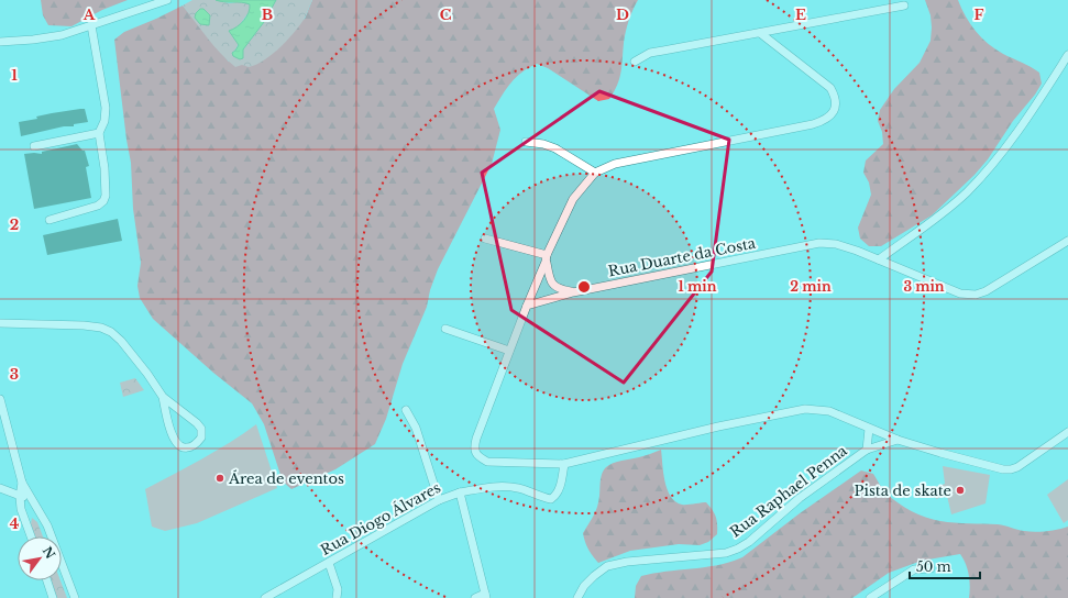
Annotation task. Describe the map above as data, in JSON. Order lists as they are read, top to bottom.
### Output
{
  "streets": {
    "street": ["Rua Duarte da Costa", "Rua Raphael Penna", "Rua Diogo Álvares"]
  },
  "places": ["Área de eventos", "Pista de skate"],
  "scale_bar": "50 m",
  "north": "top right",
  "grid": {
    "columns": [
      "A",
      "B",
      "C",
      "D",
      "E",
      "F"
    ],
    "rows": [
      "1",
      "2",
      "3",
      "4"
    ]
  },
  "rings": ["1 min", "2 min", "3 min"]
}
